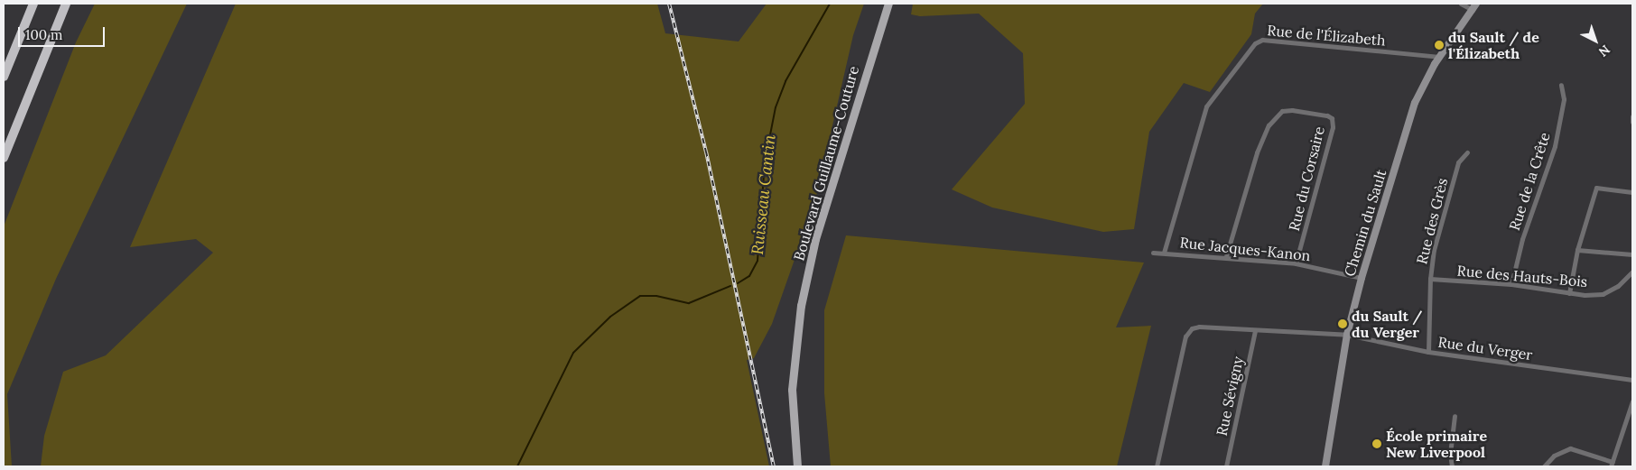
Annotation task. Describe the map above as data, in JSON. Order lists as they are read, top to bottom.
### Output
{
  "streets": {
    "main road": ["Boulevard Guillaume-Couture"],
    "street": [
      "Rue de l'Élizabeth",
      "Rue du Corsaire",
      "Rue de la Crête",
      "Rue des Grès",
      "Chemin du Sault",
      "Rue Jacques-Kanon",
      "Rue des Hauts-Bois",
      "Rue du Verger",
      "Rue Sévigny"
    ]
  },
  "crossings": [
    ["Rue de l'Élizabeth", "Chemin du Sault"],
    ["Rue de l'Élizabeth", "Rue Jacques-Kanon"],
    ["Rue du Corsaire", "Rue Jacques-Kanon"],
    ["Rue de la Crête", "Rue des Hauts-Bois"],
    ["Rue des Grès", "Rue des Hauts-Bois"],
    ["Rue des Grès", "Rue du Verger"],
    ["Chemin du Sault", "Rue Jacques-Kanon"],
    ["Chemin du Sault", "Rue du Verger"],
    ["Rue du Verger", "Rue Sévigny"]
  ],
  "water": ["Ruisseau Cantin"],
  "places": ["du Sault / de l'Élizabeth", "du Sault / du Verger", "École primaire New Liverpool"],
  "scale_bar": "100 m",
  "north": "bottom right"
}
